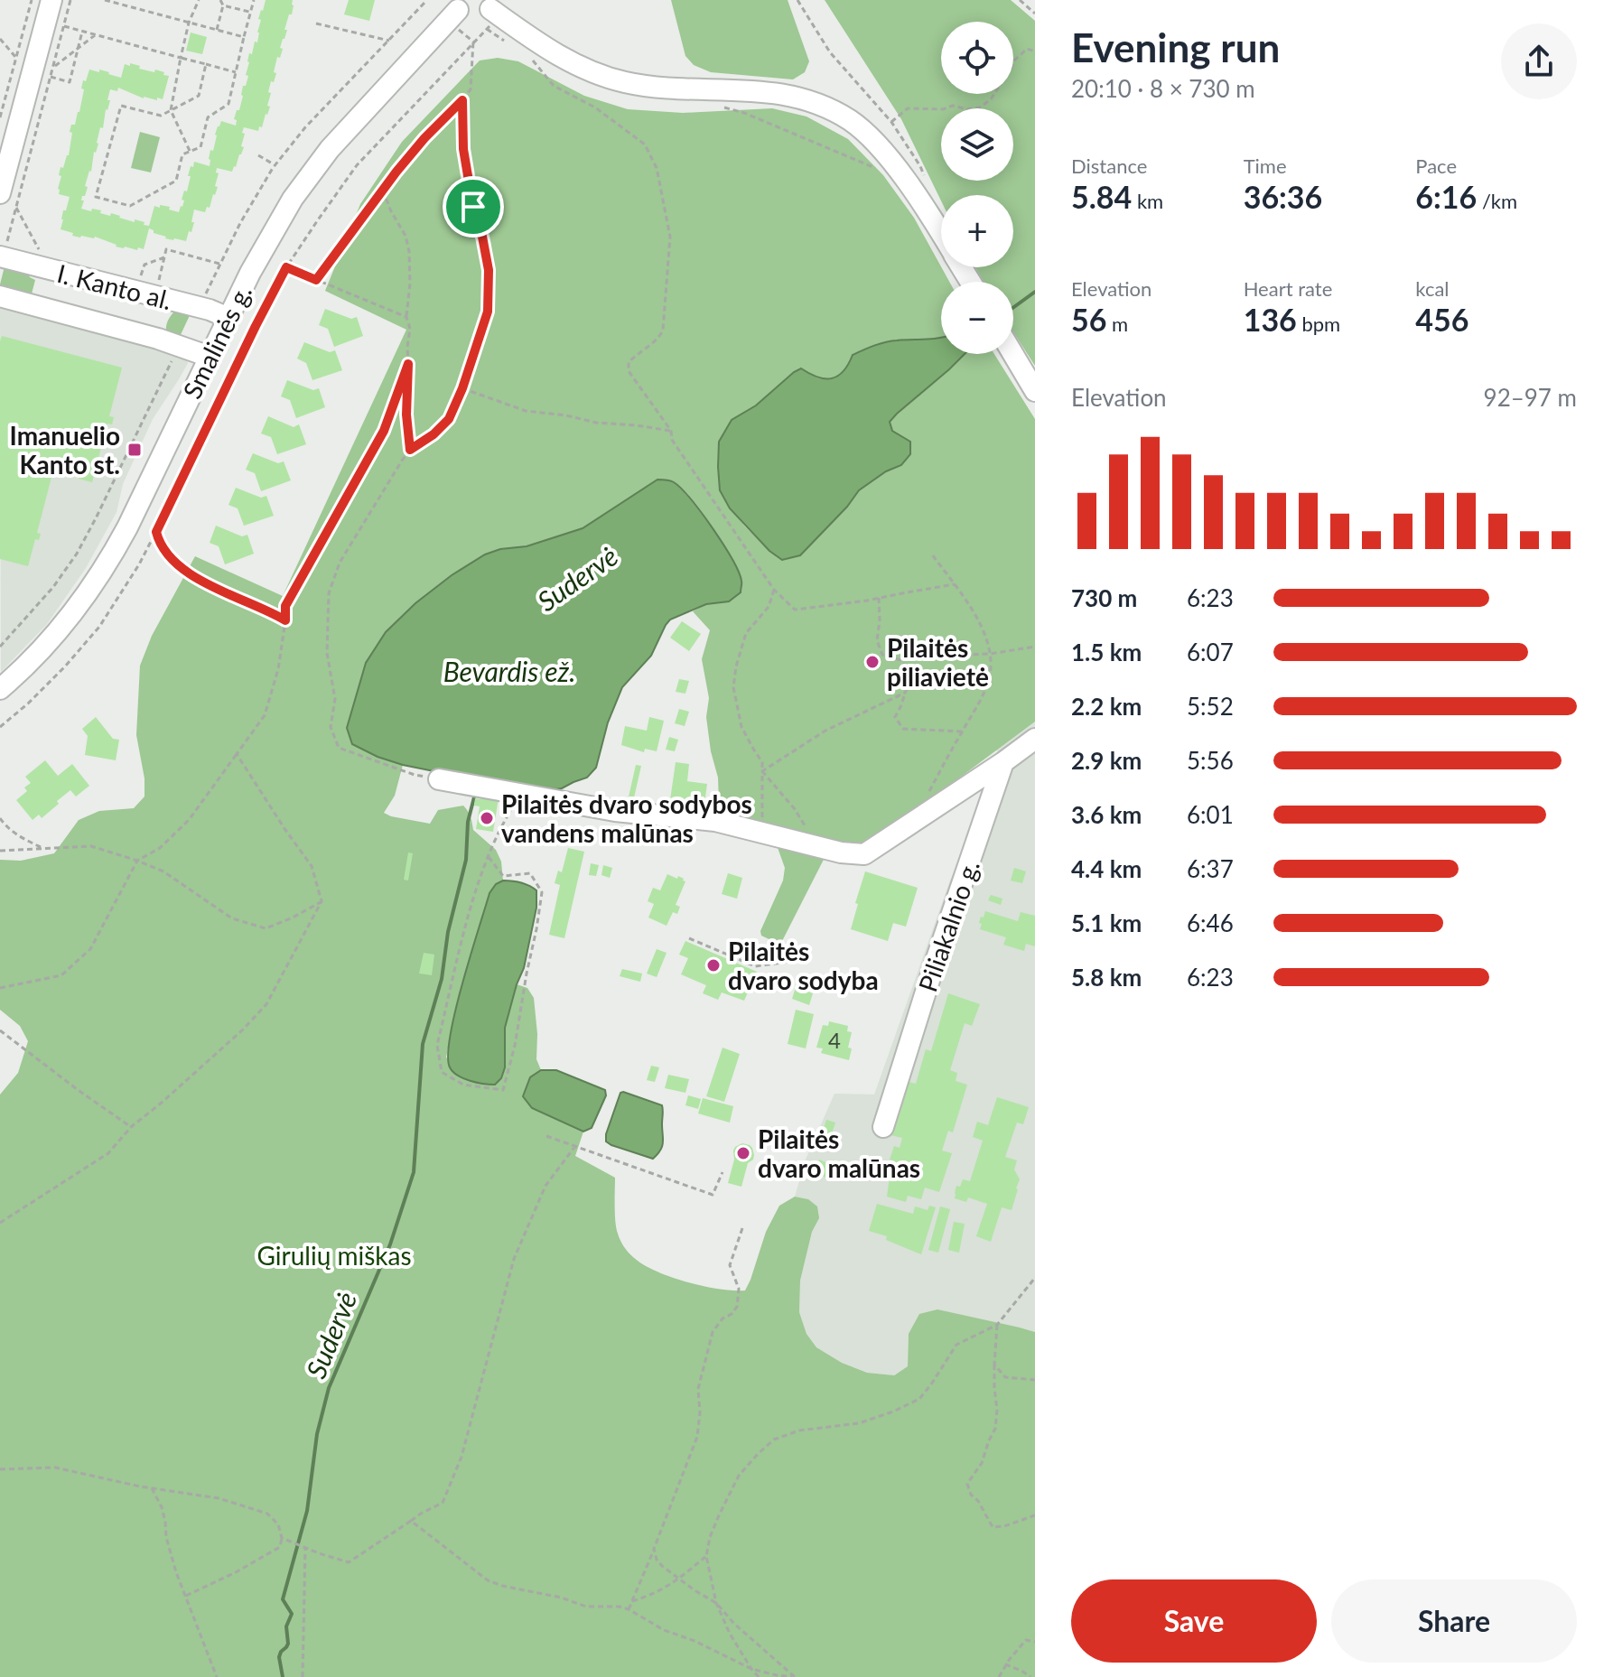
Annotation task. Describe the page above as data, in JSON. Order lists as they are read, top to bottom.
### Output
{
  "streets": {
    "street": ["I. Kanto al.", "Smalinės g.", "Piliakalnio g."]
  },
  "crossings": [
    ["I. Kanto al.", "Smalinės g."]
  ],
  "water": ["Sudervė", "Bevardis ež."],
  "parks": ["Girulių miškas"],
  "places": {
    "transit": ["Imanuelio Kanto st."],
    "other": [
      "Pilaitės piliavietė",
      "Pilaitės dvaro sodybos vandens malūnas",
      "Pilaitės dvaro sodyba",
      "Pilaitės dvaro malūnas"
    ]
  },
  "house_numbers": ["4"],
  "page": {
    "heading": ["Evening run", "20:10 · 8 × 730 m"],
    "map_buttons": ["+", "−"],
    "stats": [
      ["Distance", "5.84 km"],
      ["Time", "36:36"],
      ["Pace", "6:16 /km"],
      ["Elevation", "56 m"],
      ["Heart rate", "136 bpm"],
      ["kcal", "456"]
    ],
    "chart": ["Elevation", "92–97 m"],
    "list": [
      {
        "name": "730 m",
        "note": "6:23"
      },
      {
        "name": "1.5 km",
        "note": "6:07"
      },
      {
        "name": "2.2 km",
        "note": "5:52"
      },
      {
        "name": "2.9 km",
        "note": "5:56"
      },
      {
        "name": "3.6 km",
        "note": "6:01"
      },
      {
        "name": "4.4 km",
        "note": "6:37"
      },
      {
        "name": "5.1 km",
        "note": "6:46"
      },
      {
        "name": "5.8 km",
        "note": "6:23"
      }
    ],
    "buttons": ["Save", "Share"]
  }
}
